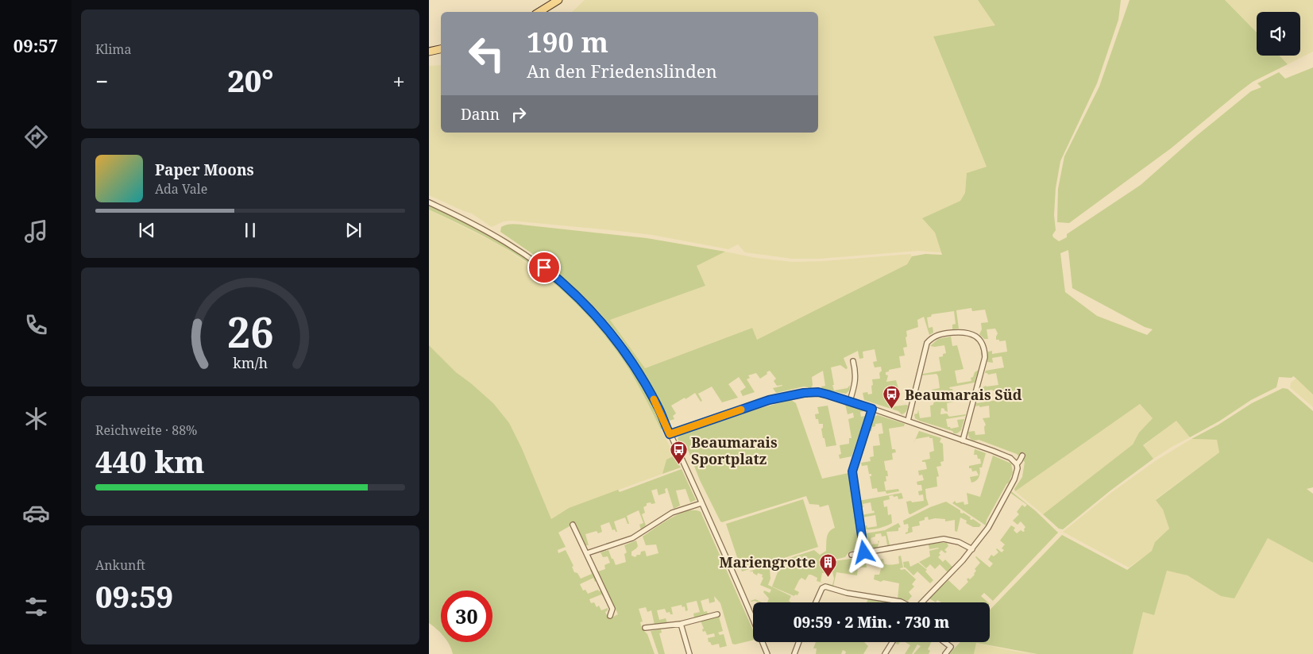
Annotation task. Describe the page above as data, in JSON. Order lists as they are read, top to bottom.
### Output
{
  "places": {
    "bus stop": ["Beaumarais Süd", "Beaumarais Sportplatz"],
    "building": ["Mariengrotte"]
  },
  "page": {
    "tabs": "09:57",
    "tile": [
      "Klima",
      ["Reichweite · 88%", "440 km"],
      ["Ankunft", "09:59"]
    ],
    "turn": ["190 m", "An den Friedenslinden"],
    "heat": ["−", "20°", "+"],
    "then": "Dann",
    "song": ["Paper Moons", "Ada Vale"],
    "limit": "30",
    "trip": "09:59 · 2 Min. · 730 m",
    "gauge": ["26", "km/h"]
  }
}
